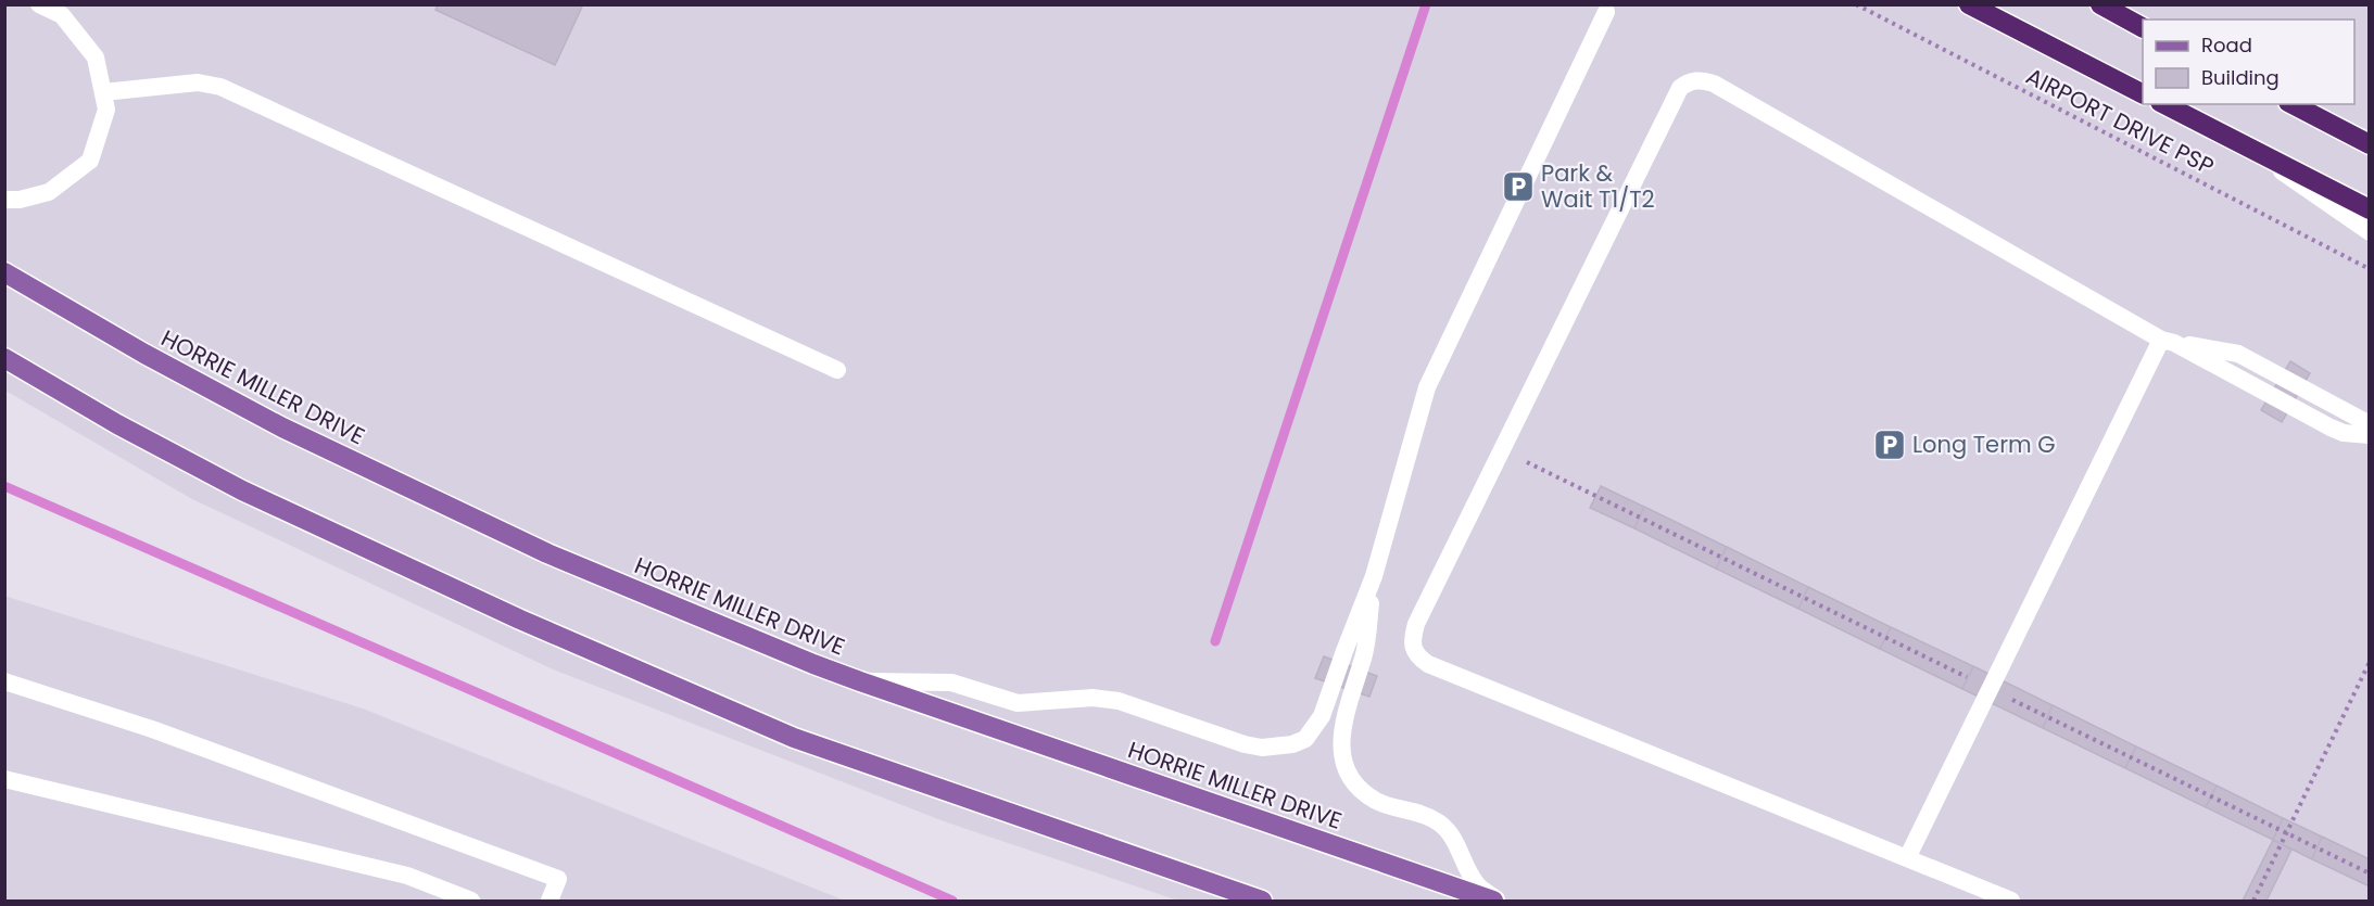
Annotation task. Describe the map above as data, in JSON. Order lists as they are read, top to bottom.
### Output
{
  "streets": {
    "main road": ["HORRIE MILLER DRIVE"],
    "path": ["AIRPORT DRIVE PSP"]
  },
  "places": {
    "parking": ["Park & Wait T1/T2", "Long Term G"]
  },
  "legend": ["Road", "Building"]
}
